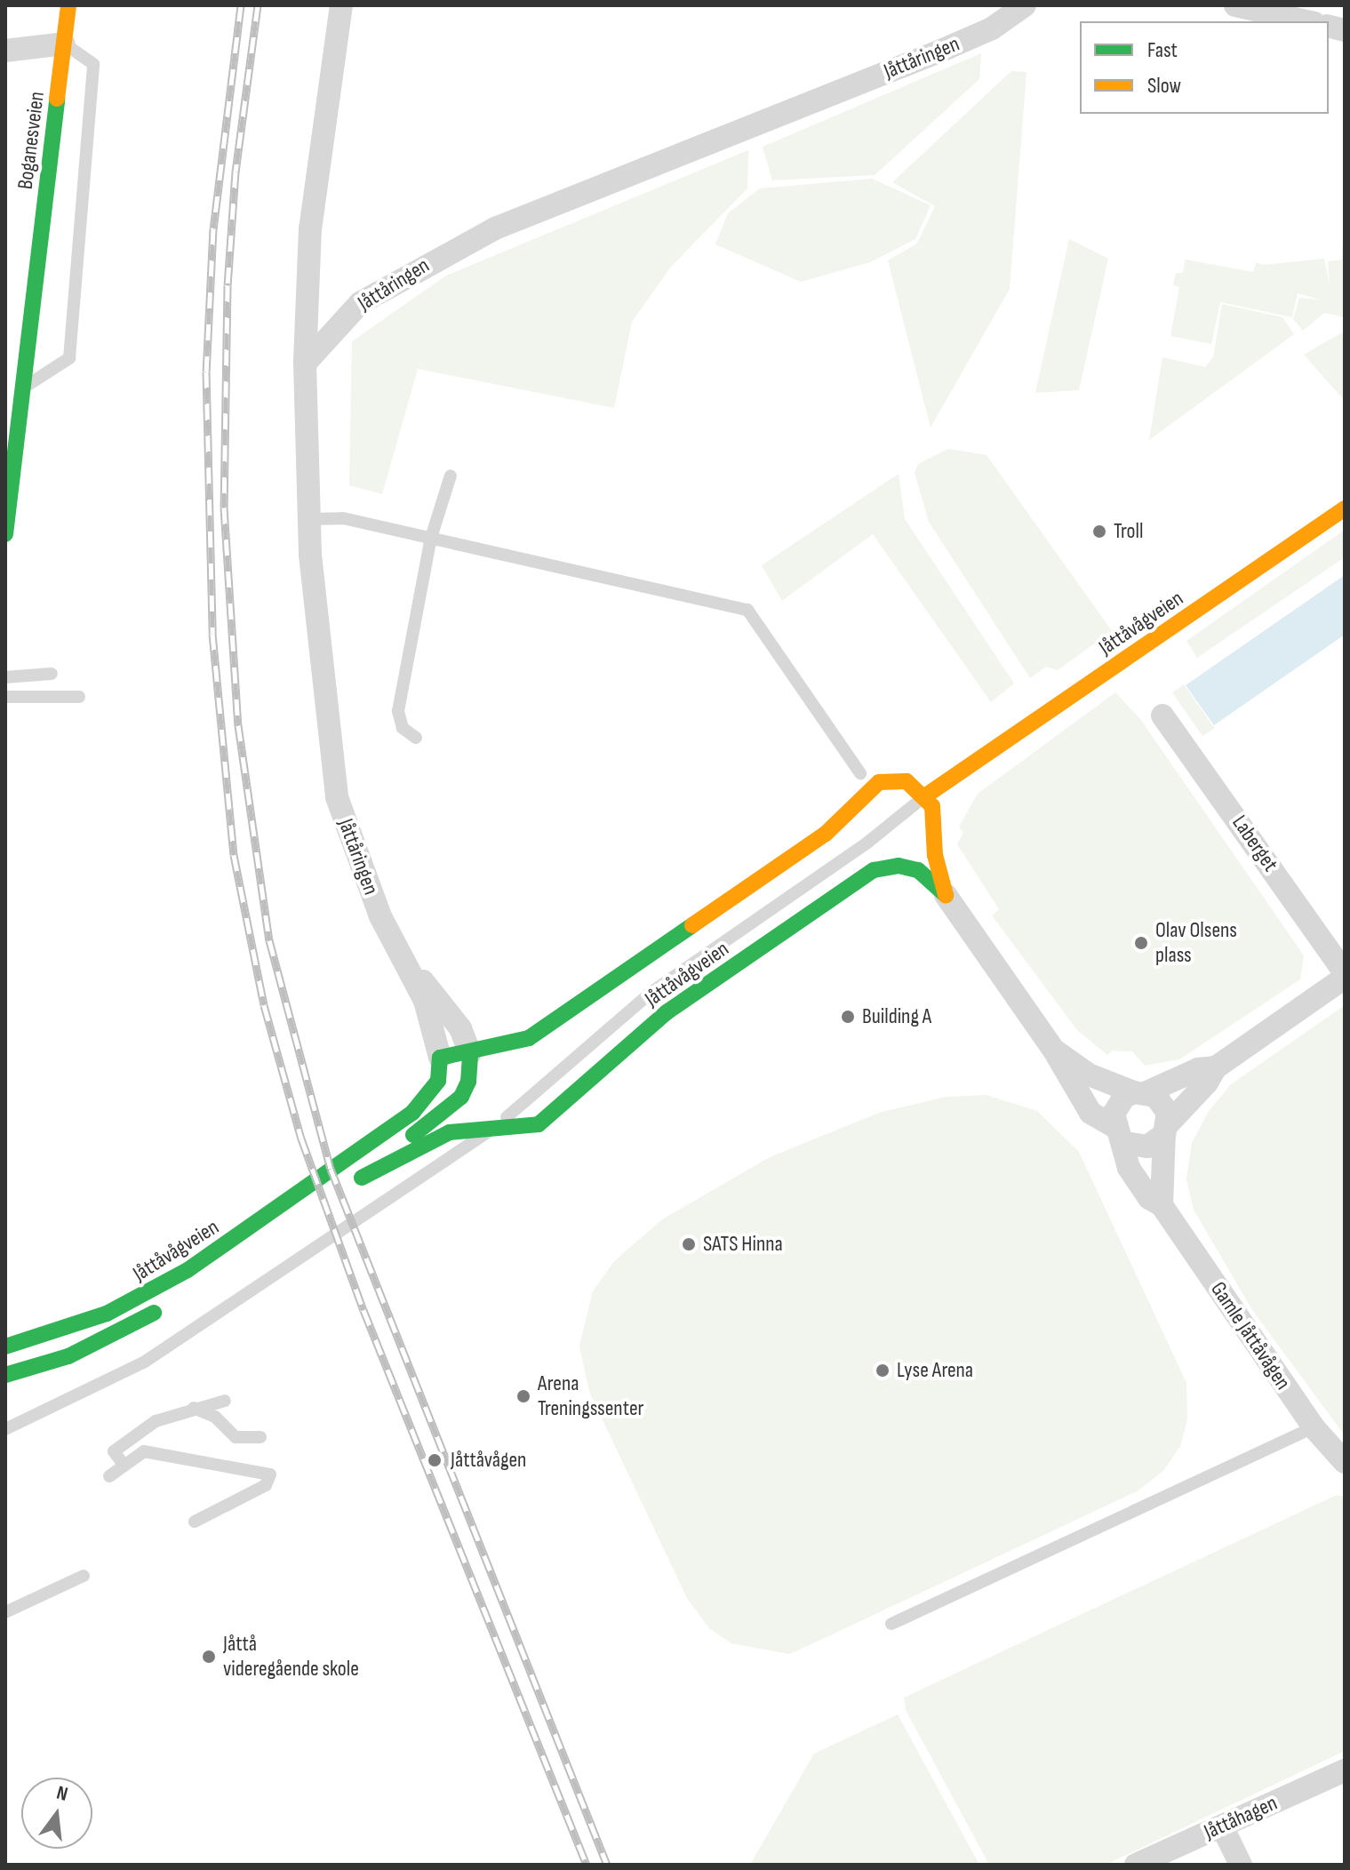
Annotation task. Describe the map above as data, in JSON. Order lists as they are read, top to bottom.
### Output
{
  "streets": {
    "street": [
      "Jåttåringen",
      "Boganesveien",
      "Jåttåvågveien",
      "Laberget",
      "Gamle Jåttåvågen",
      "Jåttåhagen"
    ]
  },
  "crossings": [
    ["Jåttåringen", "Jåttåvågveien"],
    ["Laberget", "Gamle Jåttåvågen"]
  ],
  "places": [
    "Troll",
    "Olav Olsens plass",
    "Building A",
    "SATS Hinna",
    "Lyse Arena",
    "Arena Treningssenter",
    "Jåttåvågen",
    "Jåttå videregående skole"
  ],
  "legend": ["Fast", "Slow"],
  "north": "top"
}
